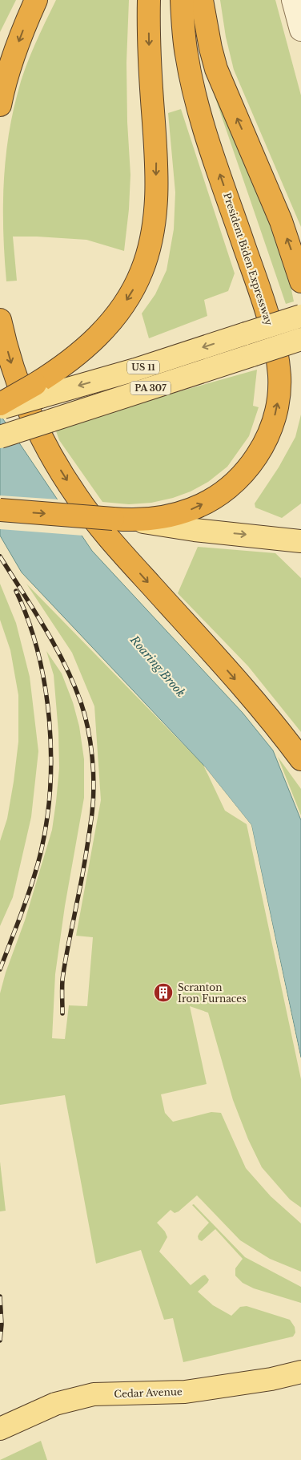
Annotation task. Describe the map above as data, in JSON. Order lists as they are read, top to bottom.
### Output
{
  "streets": {
    "highway": ["President Biden Expressway"],
    "main road": ["US 11", "PA 307", "Cedar Avenue"]
  },
  "water": ["Roaring Brook"],
  "places": {
    "building": ["Scranton Iron Furnaces"]
  }
}
